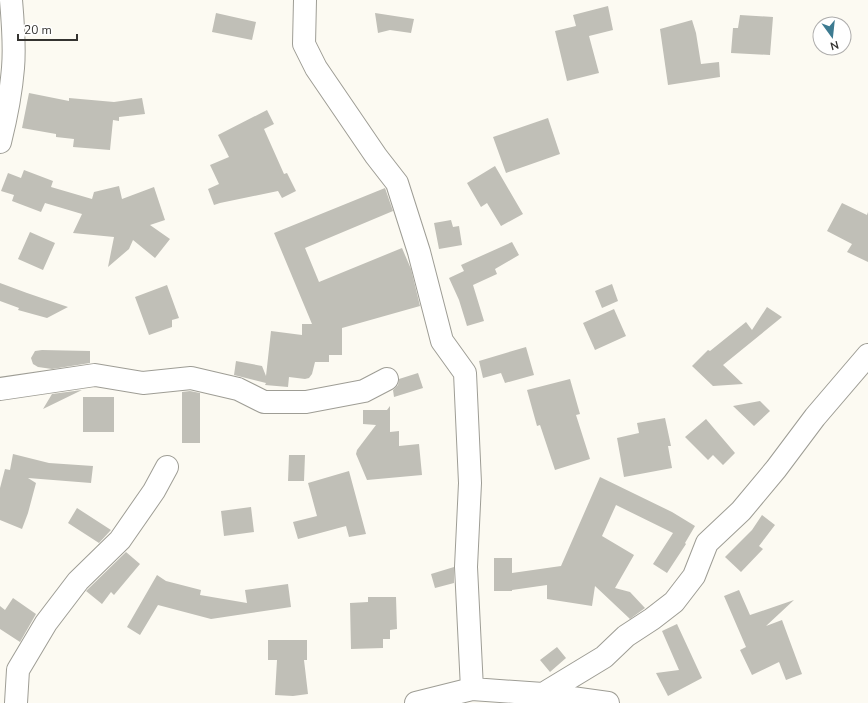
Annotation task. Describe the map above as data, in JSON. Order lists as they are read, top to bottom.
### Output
{
  "scale_bar": "20 m",
  "north": "bottom"
}
